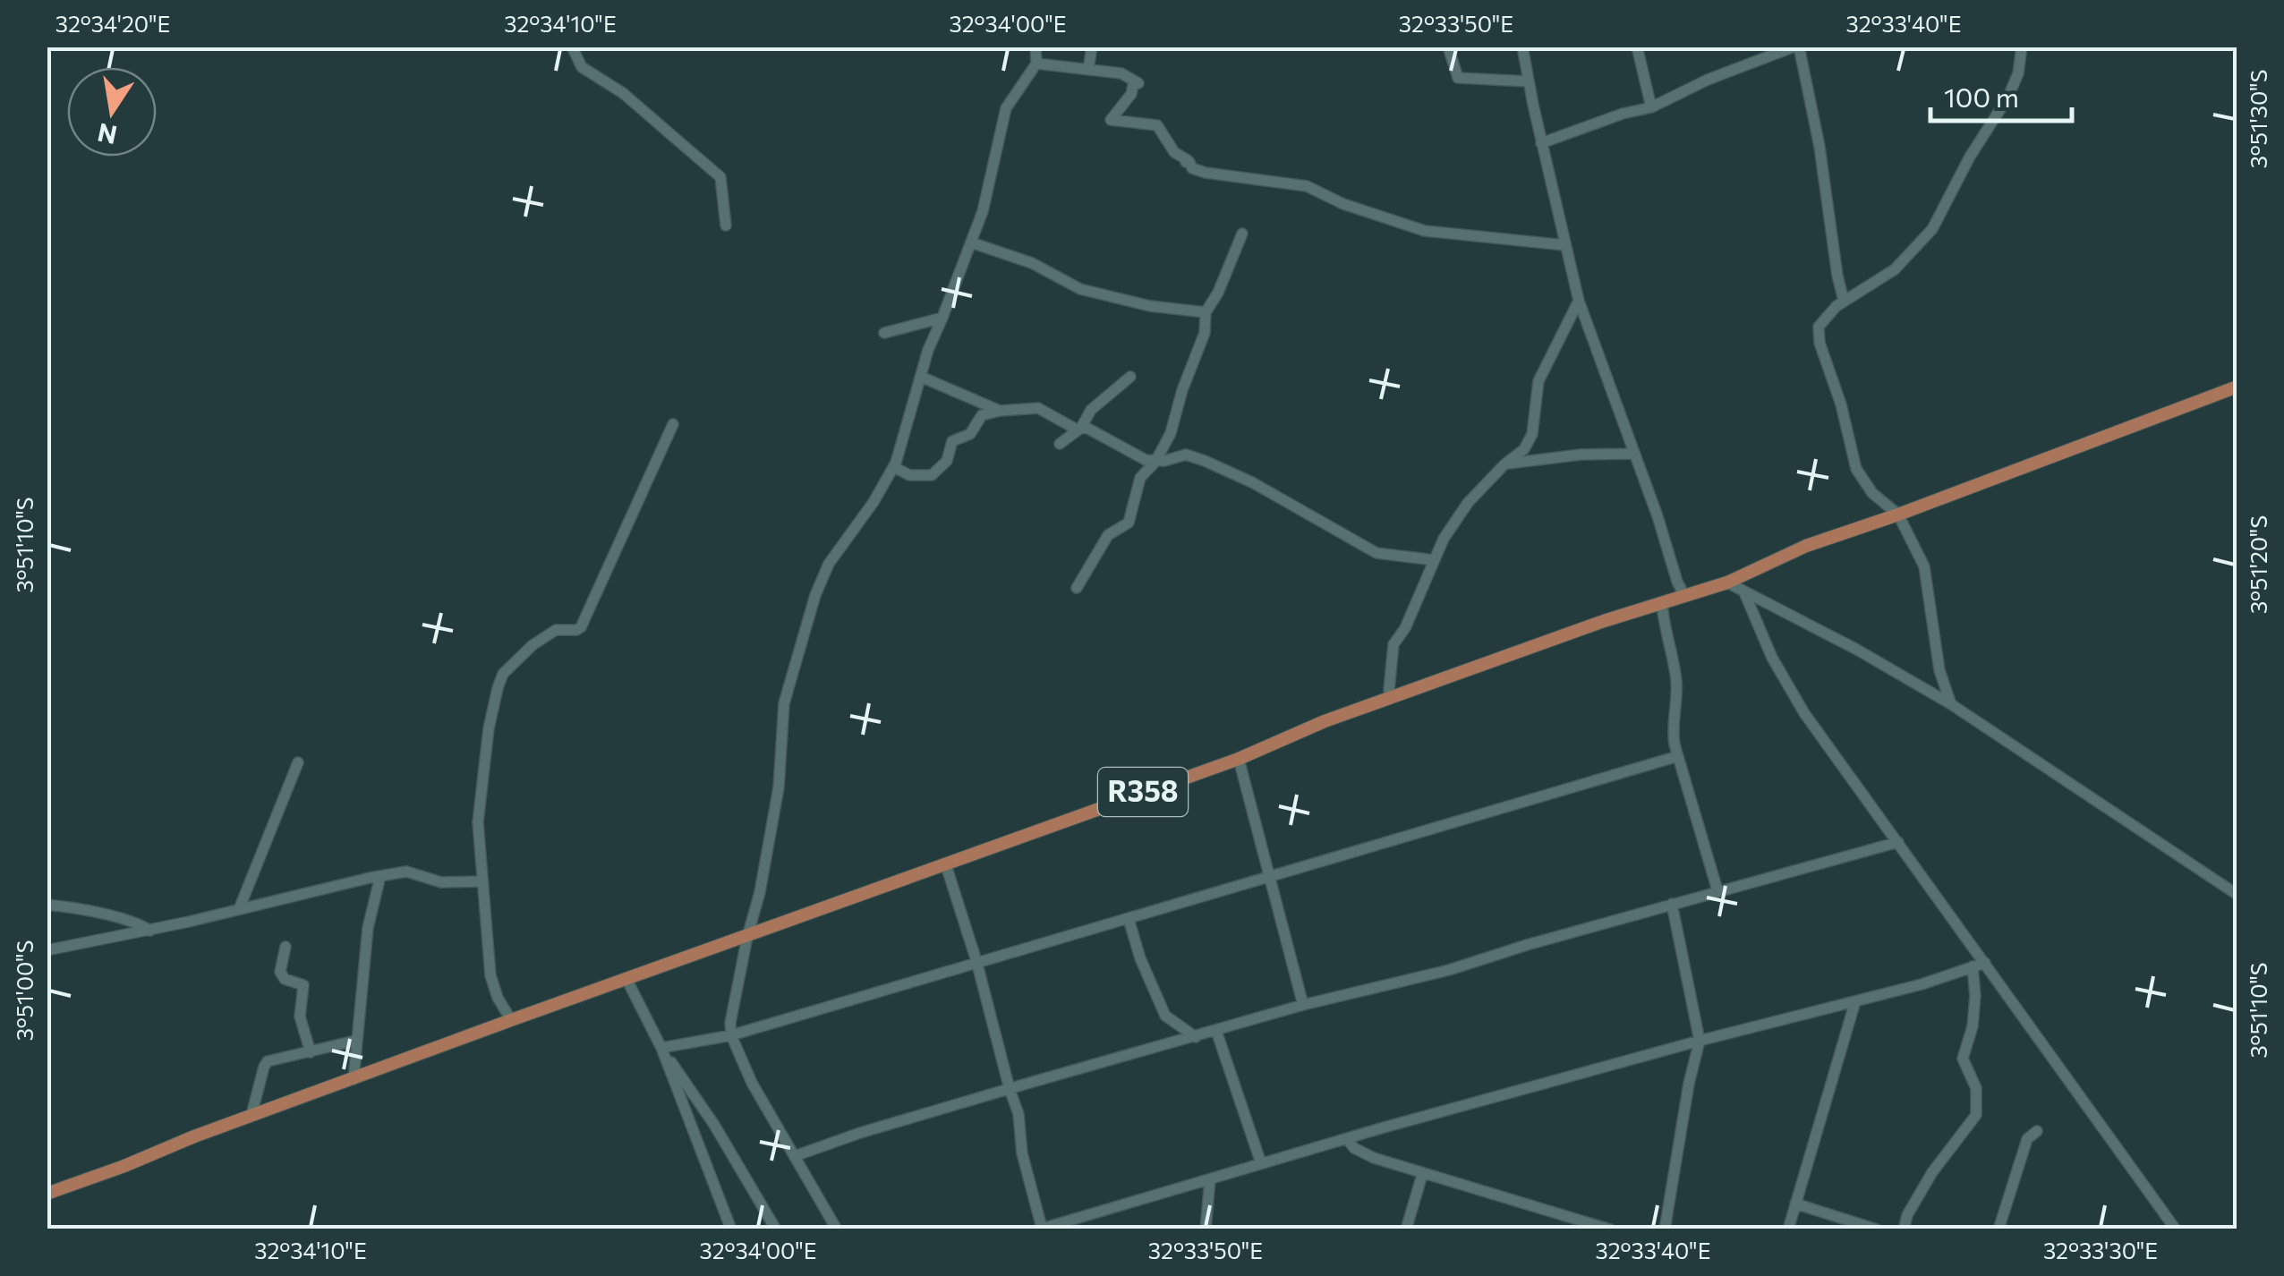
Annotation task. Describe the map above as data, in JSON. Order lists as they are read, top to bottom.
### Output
{
  "streets": {
    "main road": ["R358"]
  },
  "scale_bar": "100 m",
  "north": "bottom",
  "coordinates": [
    "32°34'20\"E",
    "32°34'10\"E",
    "32°34'00\"E",
    "32°33'50\"E",
    "32°33'40\"E",
    "3°51'30\"S",
    "3°51'10\"S",
    "3°51'20\"S",
    "3°51'00\"S",
    "32°33'30\"E"
  ]
}
